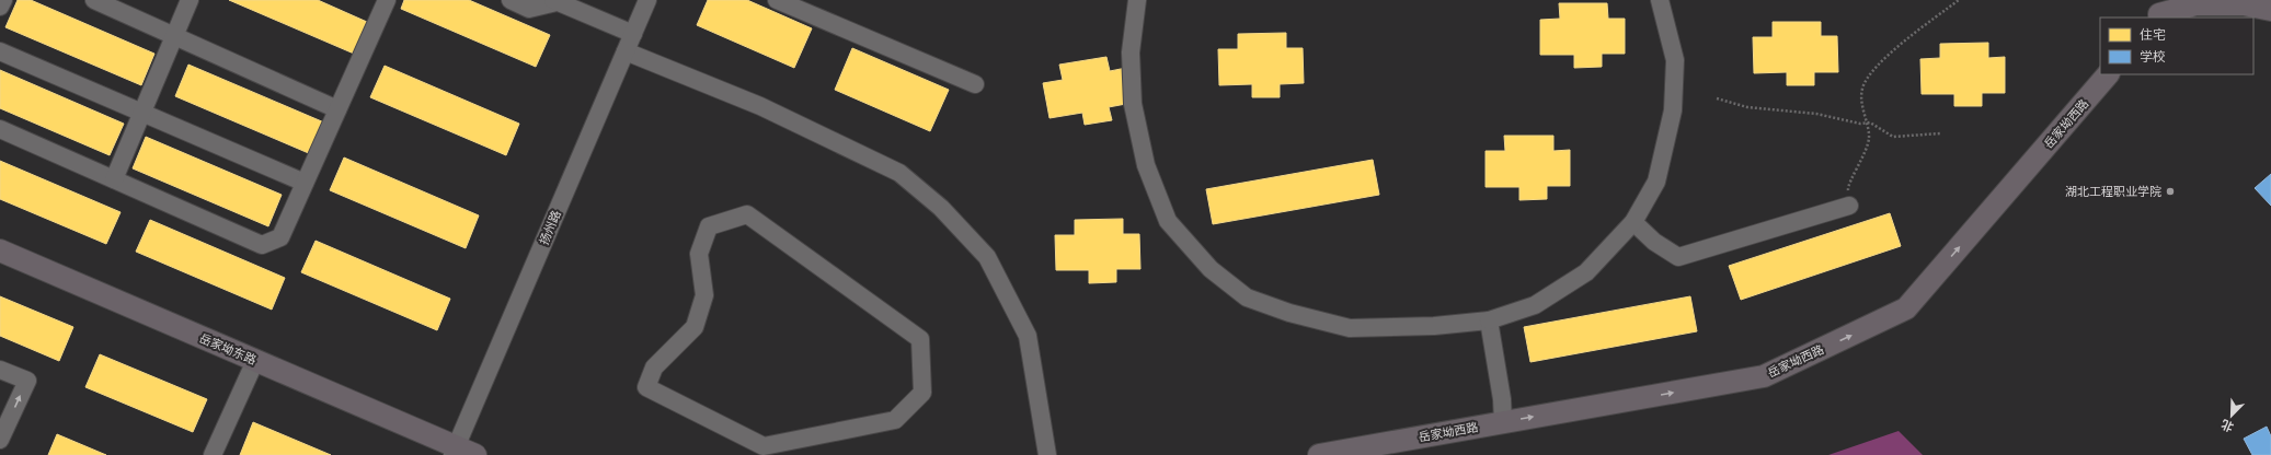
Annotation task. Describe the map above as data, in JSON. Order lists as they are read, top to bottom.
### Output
{
  "streets": {
    "main road": ["岳家坳西路", "岳家坳东路"],
    "street": ["扬州路"]
  },
  "crossings": [
    ["扬州路", "岳家坳东路"]
  ],
  "one_way": ["岳家坳西路"],
  "places": ["湖北工程职业学院"],
  "legend": ["住宅", "学校"],
  "north": "bottom left"
}
